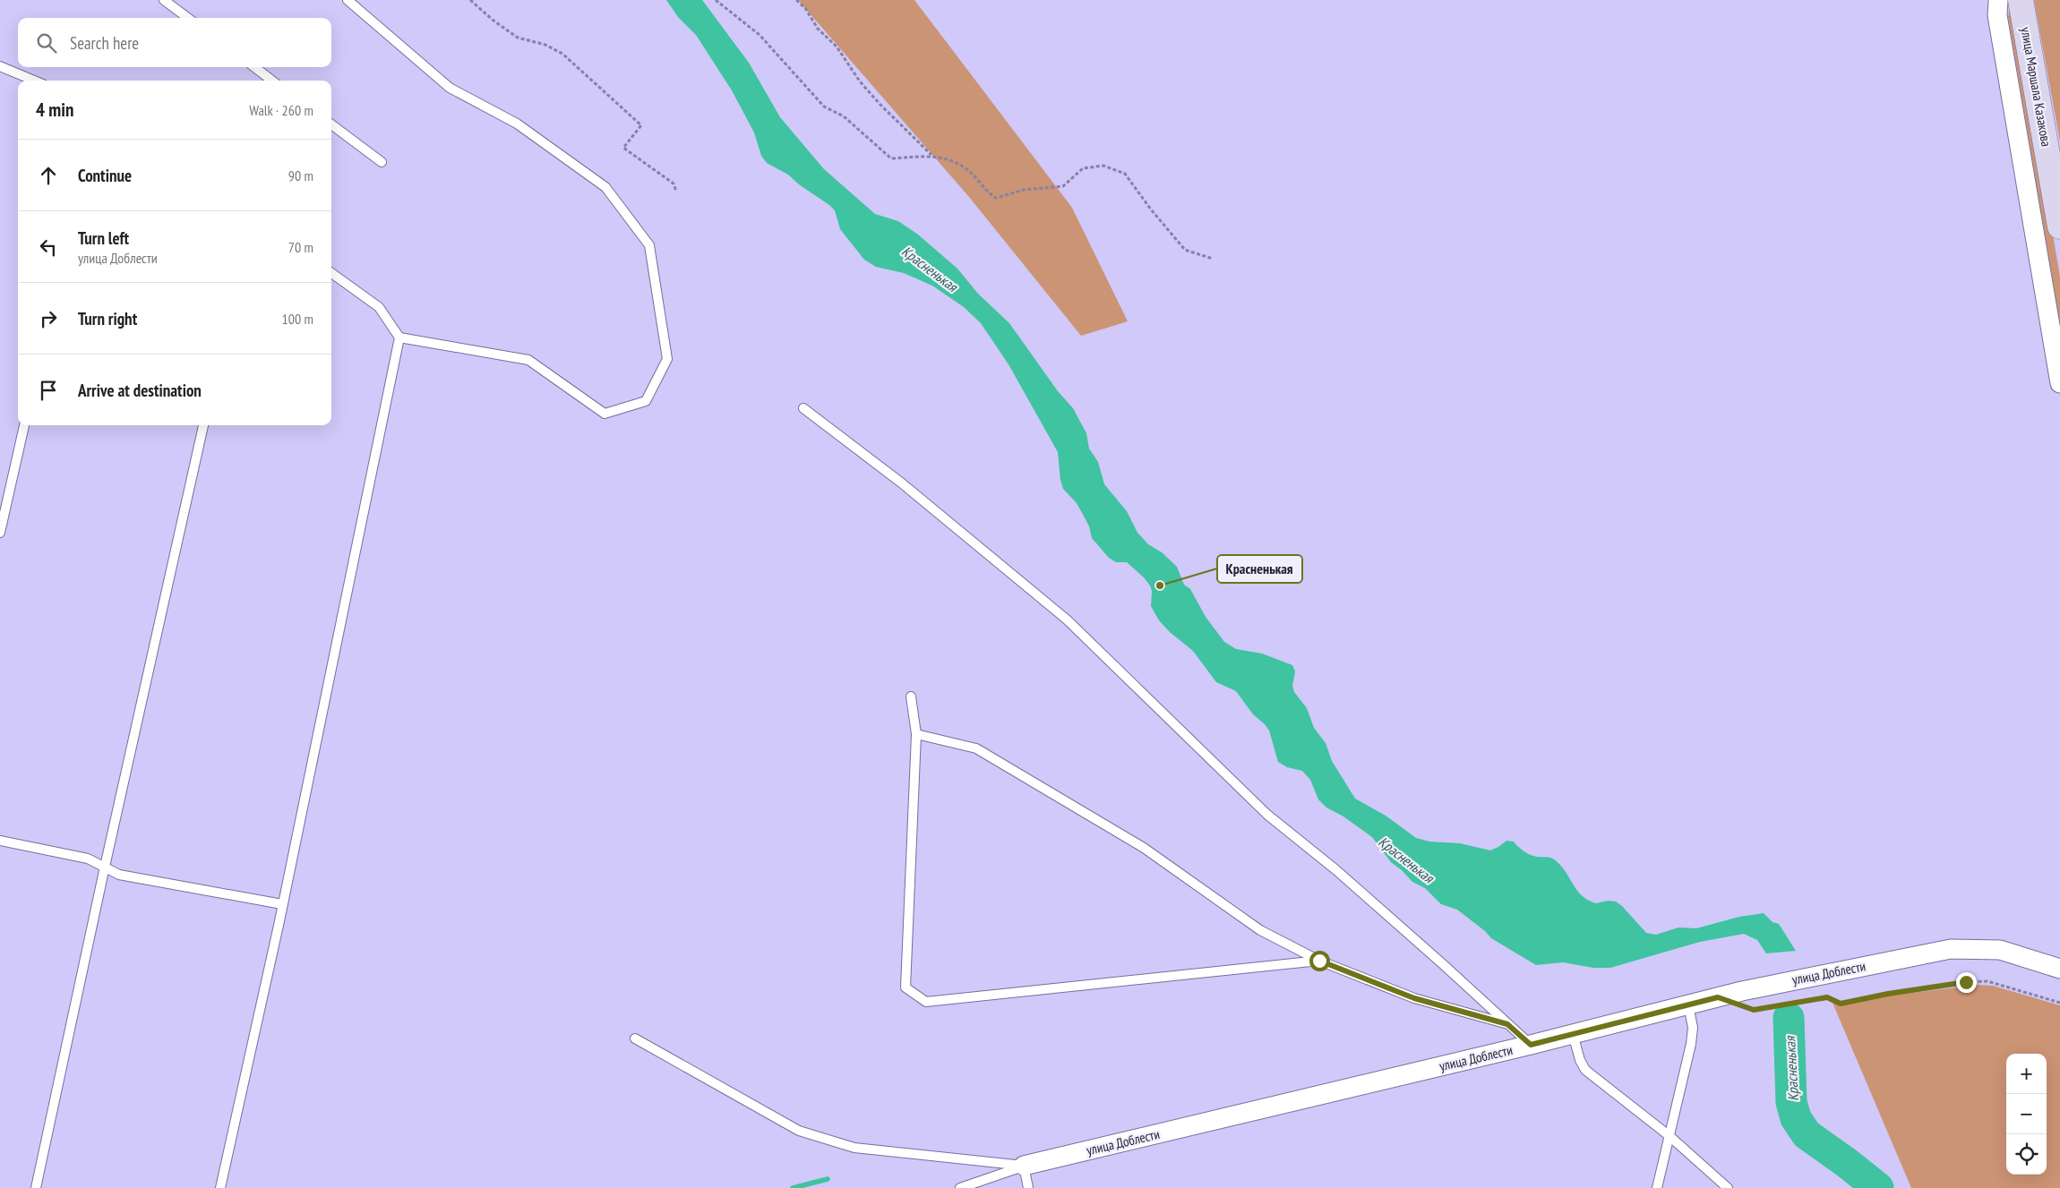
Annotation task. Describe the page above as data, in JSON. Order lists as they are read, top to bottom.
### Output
{
  "streets": {
    "main road": ["улица Маршала Казакова"],
    "street": ["улица Доблести"]
  },
  "water": ["Красненькая"],
  "places": ["Красненькая"],
  "page": {
    "search": "Search here",
    "heading": ["4 min", "Walk · 260 m"],
    "list": [
      ["Continue", "90 m"],
      ["Turn left", "улица Доблести", "70 m"],
      ["Turn right", "100 m"],
      "Arrive at destination"
    ],
    "map_buttons": ["+", "−"]
  }
}
